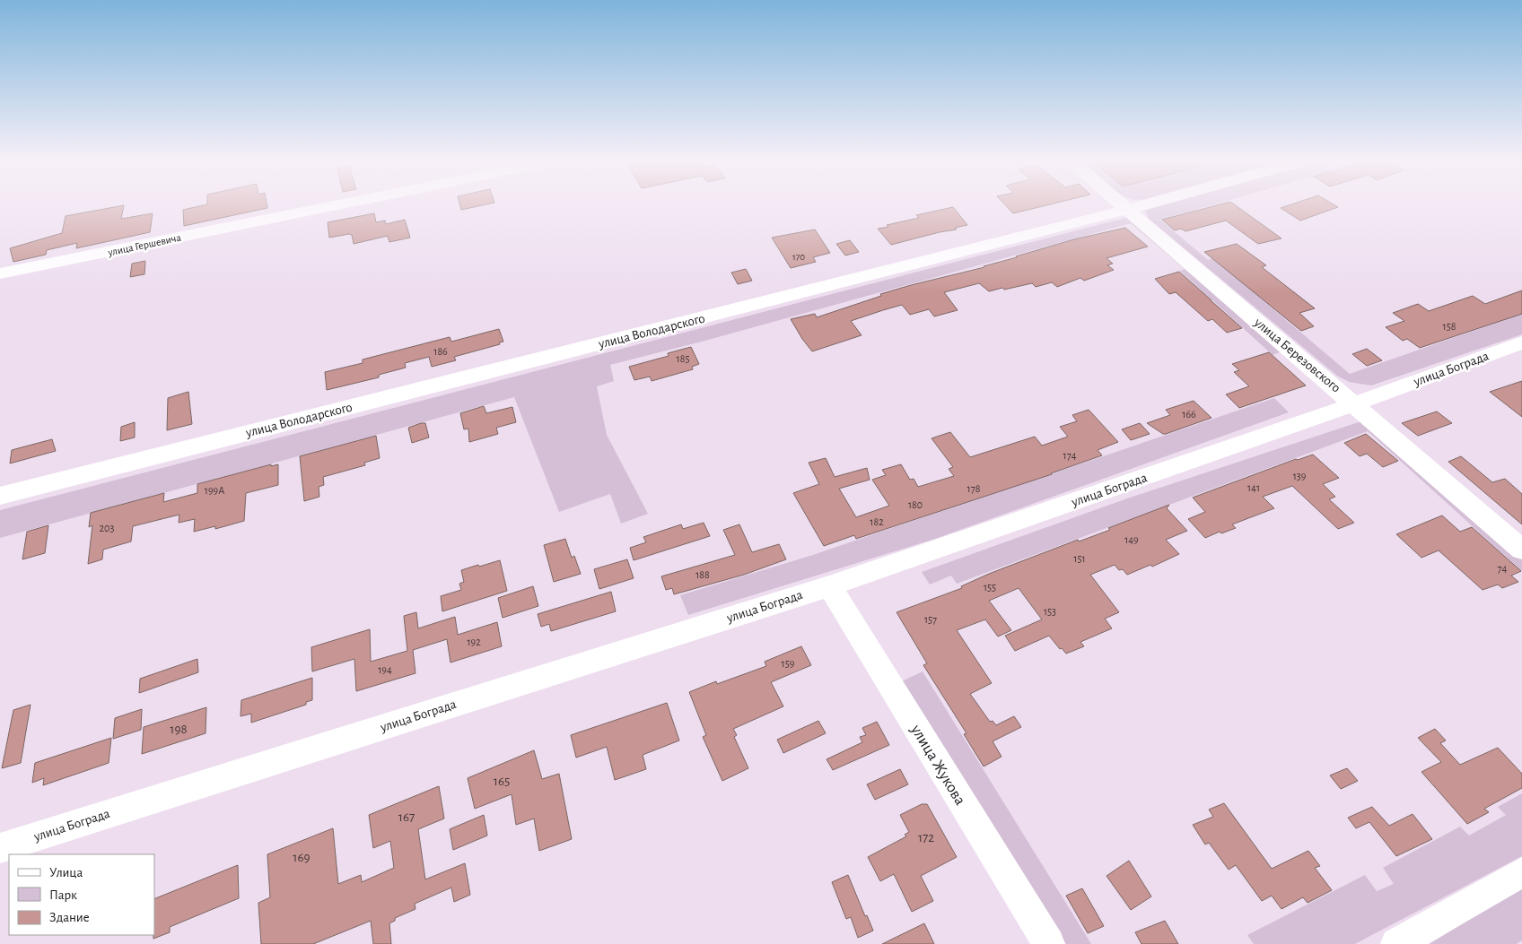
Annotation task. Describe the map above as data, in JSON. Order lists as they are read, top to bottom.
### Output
{
  "streets": {
    "street": [
      "улица Гершевича",
      "улица Володарского",
      "улица Березовского",
      "улица Бограда",
      "улица Жукова"
    ]
  },
  "crossings": [
    ["улица Володарского", "улица Березовского"],
    ["улица Березовского", "улица Бограда"],
    ["улица Бограда", "улица Жукова"]
  ],
  "house_numbers": [
    "170",
    "158",
    "186",
    "185",
    "166",
    "174",
    "139",
    "141",
    "178",
    "199А",
    "180",
    "182",
    "203",
    "149",
    "151",
    "74",
    "188",
    "155",
    "153",
    "157",
    "192",
    "159",
    "194",
    "198",
    "165",
    "167",
    "172",
    "169"
  ],
  "legend": ["Улица", "Парк", "Здание"]
}
